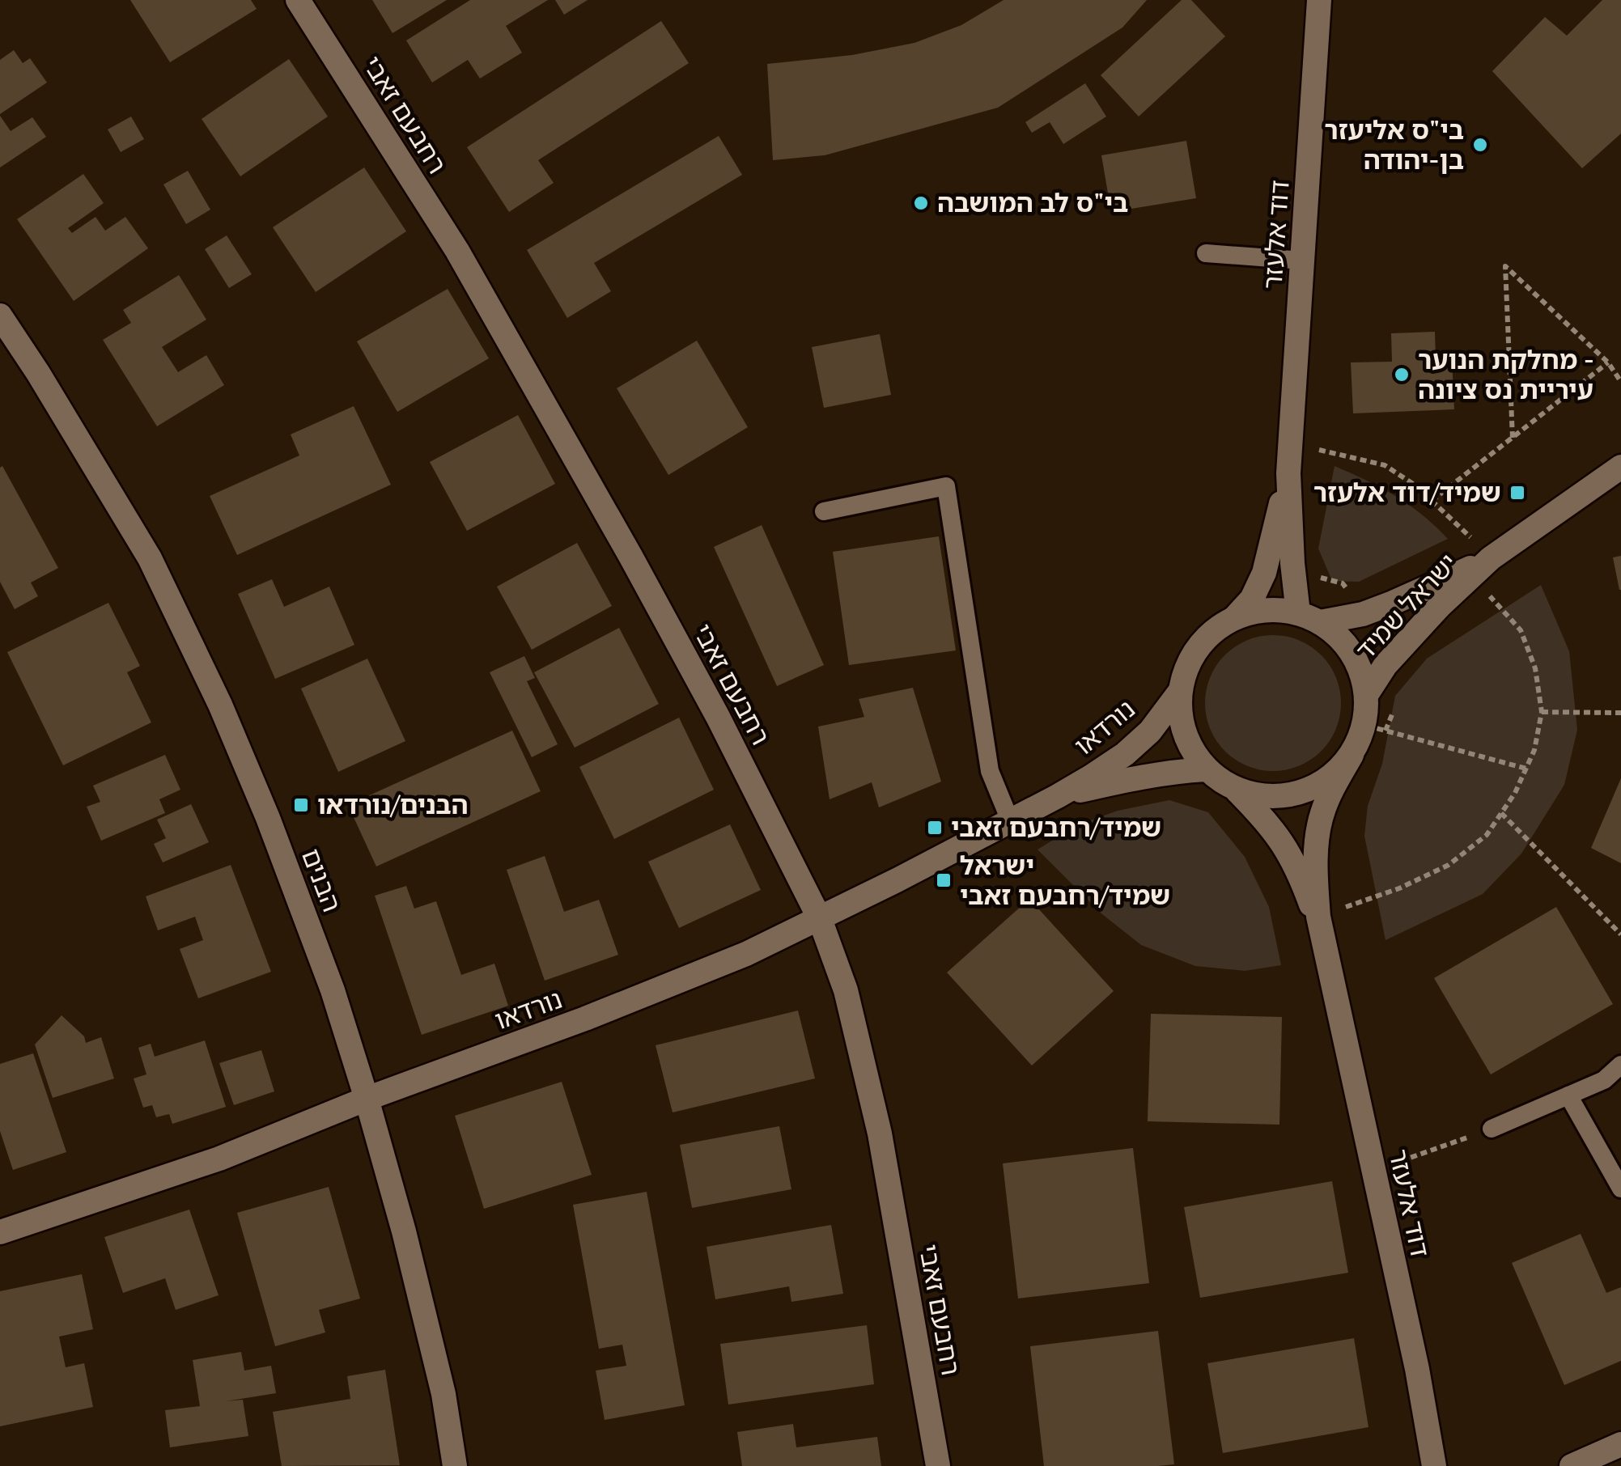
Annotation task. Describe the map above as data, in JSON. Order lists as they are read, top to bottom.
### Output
{
  "streets": {
    "street": [
      "רחבעם זאבי",
      "דוד אלעזר",
      "ישראל שמיד",
      "נורדאו",
      "הבנים"
    ]
  },
  "crossings": [
    ["רחבעם זאבי", "נורדאו"],
    ["דוד אלעזר", "ישראל שמיד"],
    ["דוד אלעזר", "נורדאו"],
    ["ישראל שמיד", "נורדאו"],
    ["נורדאו", "הבנים"]
  ],
  "places": {
    "other": ["בי\"ס אליעזר בן-יהודה", "בי\"ס לב המושבה", "מחלקת הנוער - עיריית נס ציונה"],
    "transit": [
      "שמיד/דוד אלעזר",
      "הבנים/נורדאו",
      "שמיד/רחבעם זאבי",
      "ישראל שמיד/רחבעם זאבי"
    ]
  }
}
